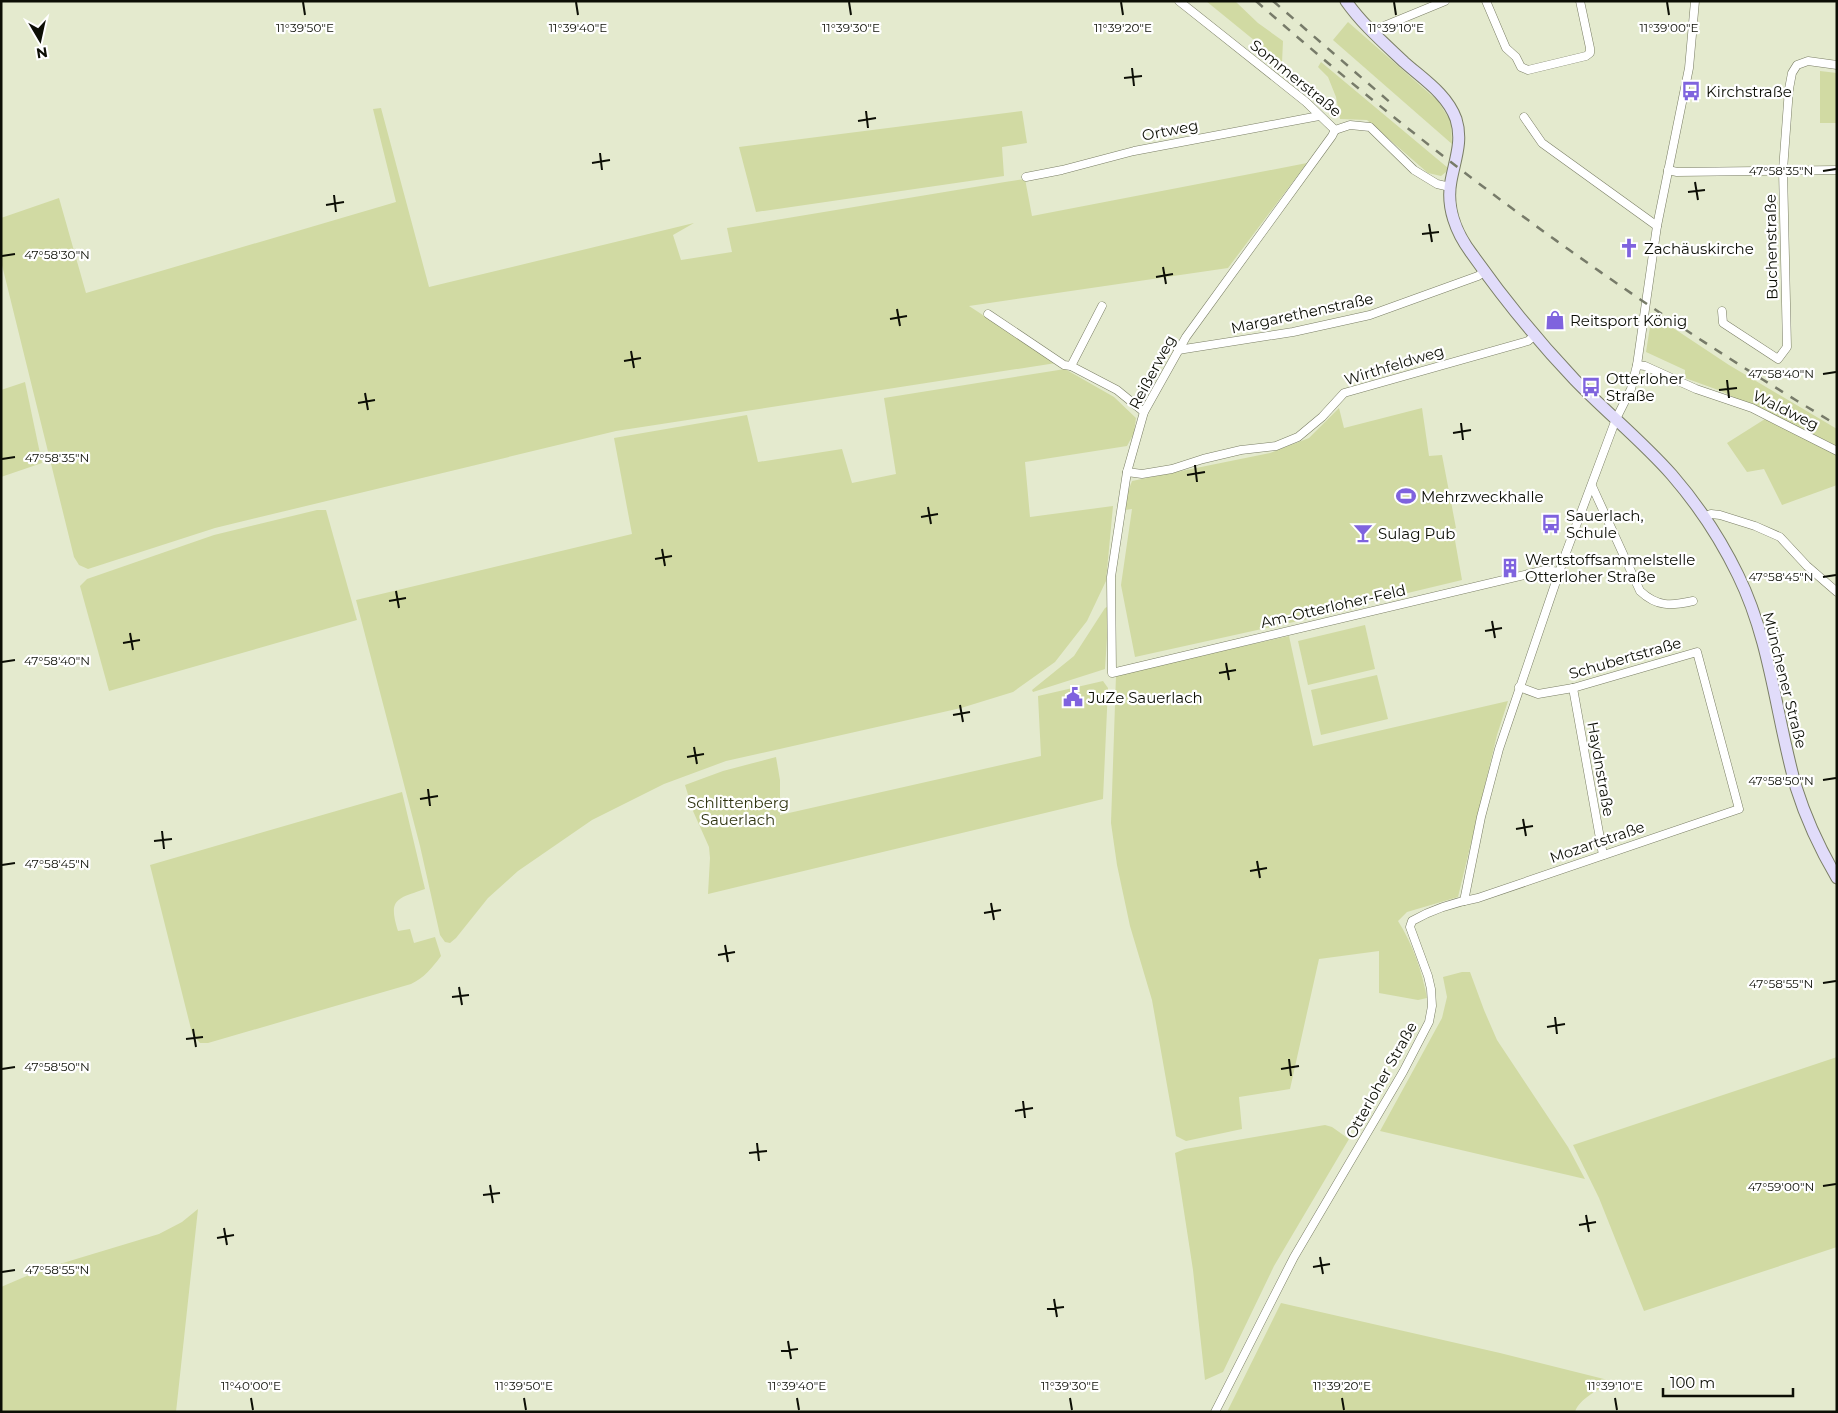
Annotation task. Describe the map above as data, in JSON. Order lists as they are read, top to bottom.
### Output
{
  "streets": {
    "main road": ["Münchener Straße"],
    "street": [
      "Sommerstraße",
      "Ortweg",
      "Buchenstraße",
      "Margarethenstraße",
      "Wirthfeldweg",
      "Reißerweg",
      "Waldweg",
      "Am-Otterloher-Feld",
      "Schubertstraße",
      "Haydnstraße",
      "Mozartstraße",
      "Otterloher Straße"
    ]
  },
  "crossings": [
    ["Sommerstraße", "Ortweg"],
    ["Sommerstraße", "Reißerweg"],
    ["Sommerstraße", "Münchener Straße"],
    ["Margarethenstraße", "Reißerweg"],
    ["Margarethenstraße", "Münchener Straße"],
    ["Wirthfeldweg", "Reißerweg"],
    ["Wirthfeldweg", "Münchener Straße"],
    ["Reißerweg", "Am-Otterloher-Feld"],
    ["Schubertstraße", "Haydnstraße"],
    ["Schubertstraße", "Mozartstraße"],
    ["Haydnstraße", "Mozartstraße"],
    ["Mozartstraße", "Otterloher Straße"]
  ],
  "parks": ["Schlittenberg Sauerlach"],
  "places": {
    "bus stop": ["Kirchstraße", "Otterloher Straße", "Sauerlach, Schule"],
    "church": ["Zachäuskirche"],
    "shop": ["Reitsport König"],
    "sports": ["Mehrzweckhalle"],
    "bar": ["Sulag Pub"],
    "building": ["Wertstoffsammelstelle Otterloher Straße"],
    "public building": ["JuZe Sauerlach"]
  },
  "scale_bar": "100 m",
  "north": "bottom",
  "coordinates": [
    "11°39'00\"E",
    "11°39'50\"E",
    "11°39'40\"E",
    "11°39'30\"E",
    "11°39'20\"E",
    "11°39'10\"E",
    "47°58'35\"N",
    "47°58'30\"N",
    "47°58'40\"N",
    "47°58'45\"N",
    "47°58'50\"N",
    "47°58'55\"N",
    "47°59'00\"N",
    "11°40'00\"E"
  ]
}
